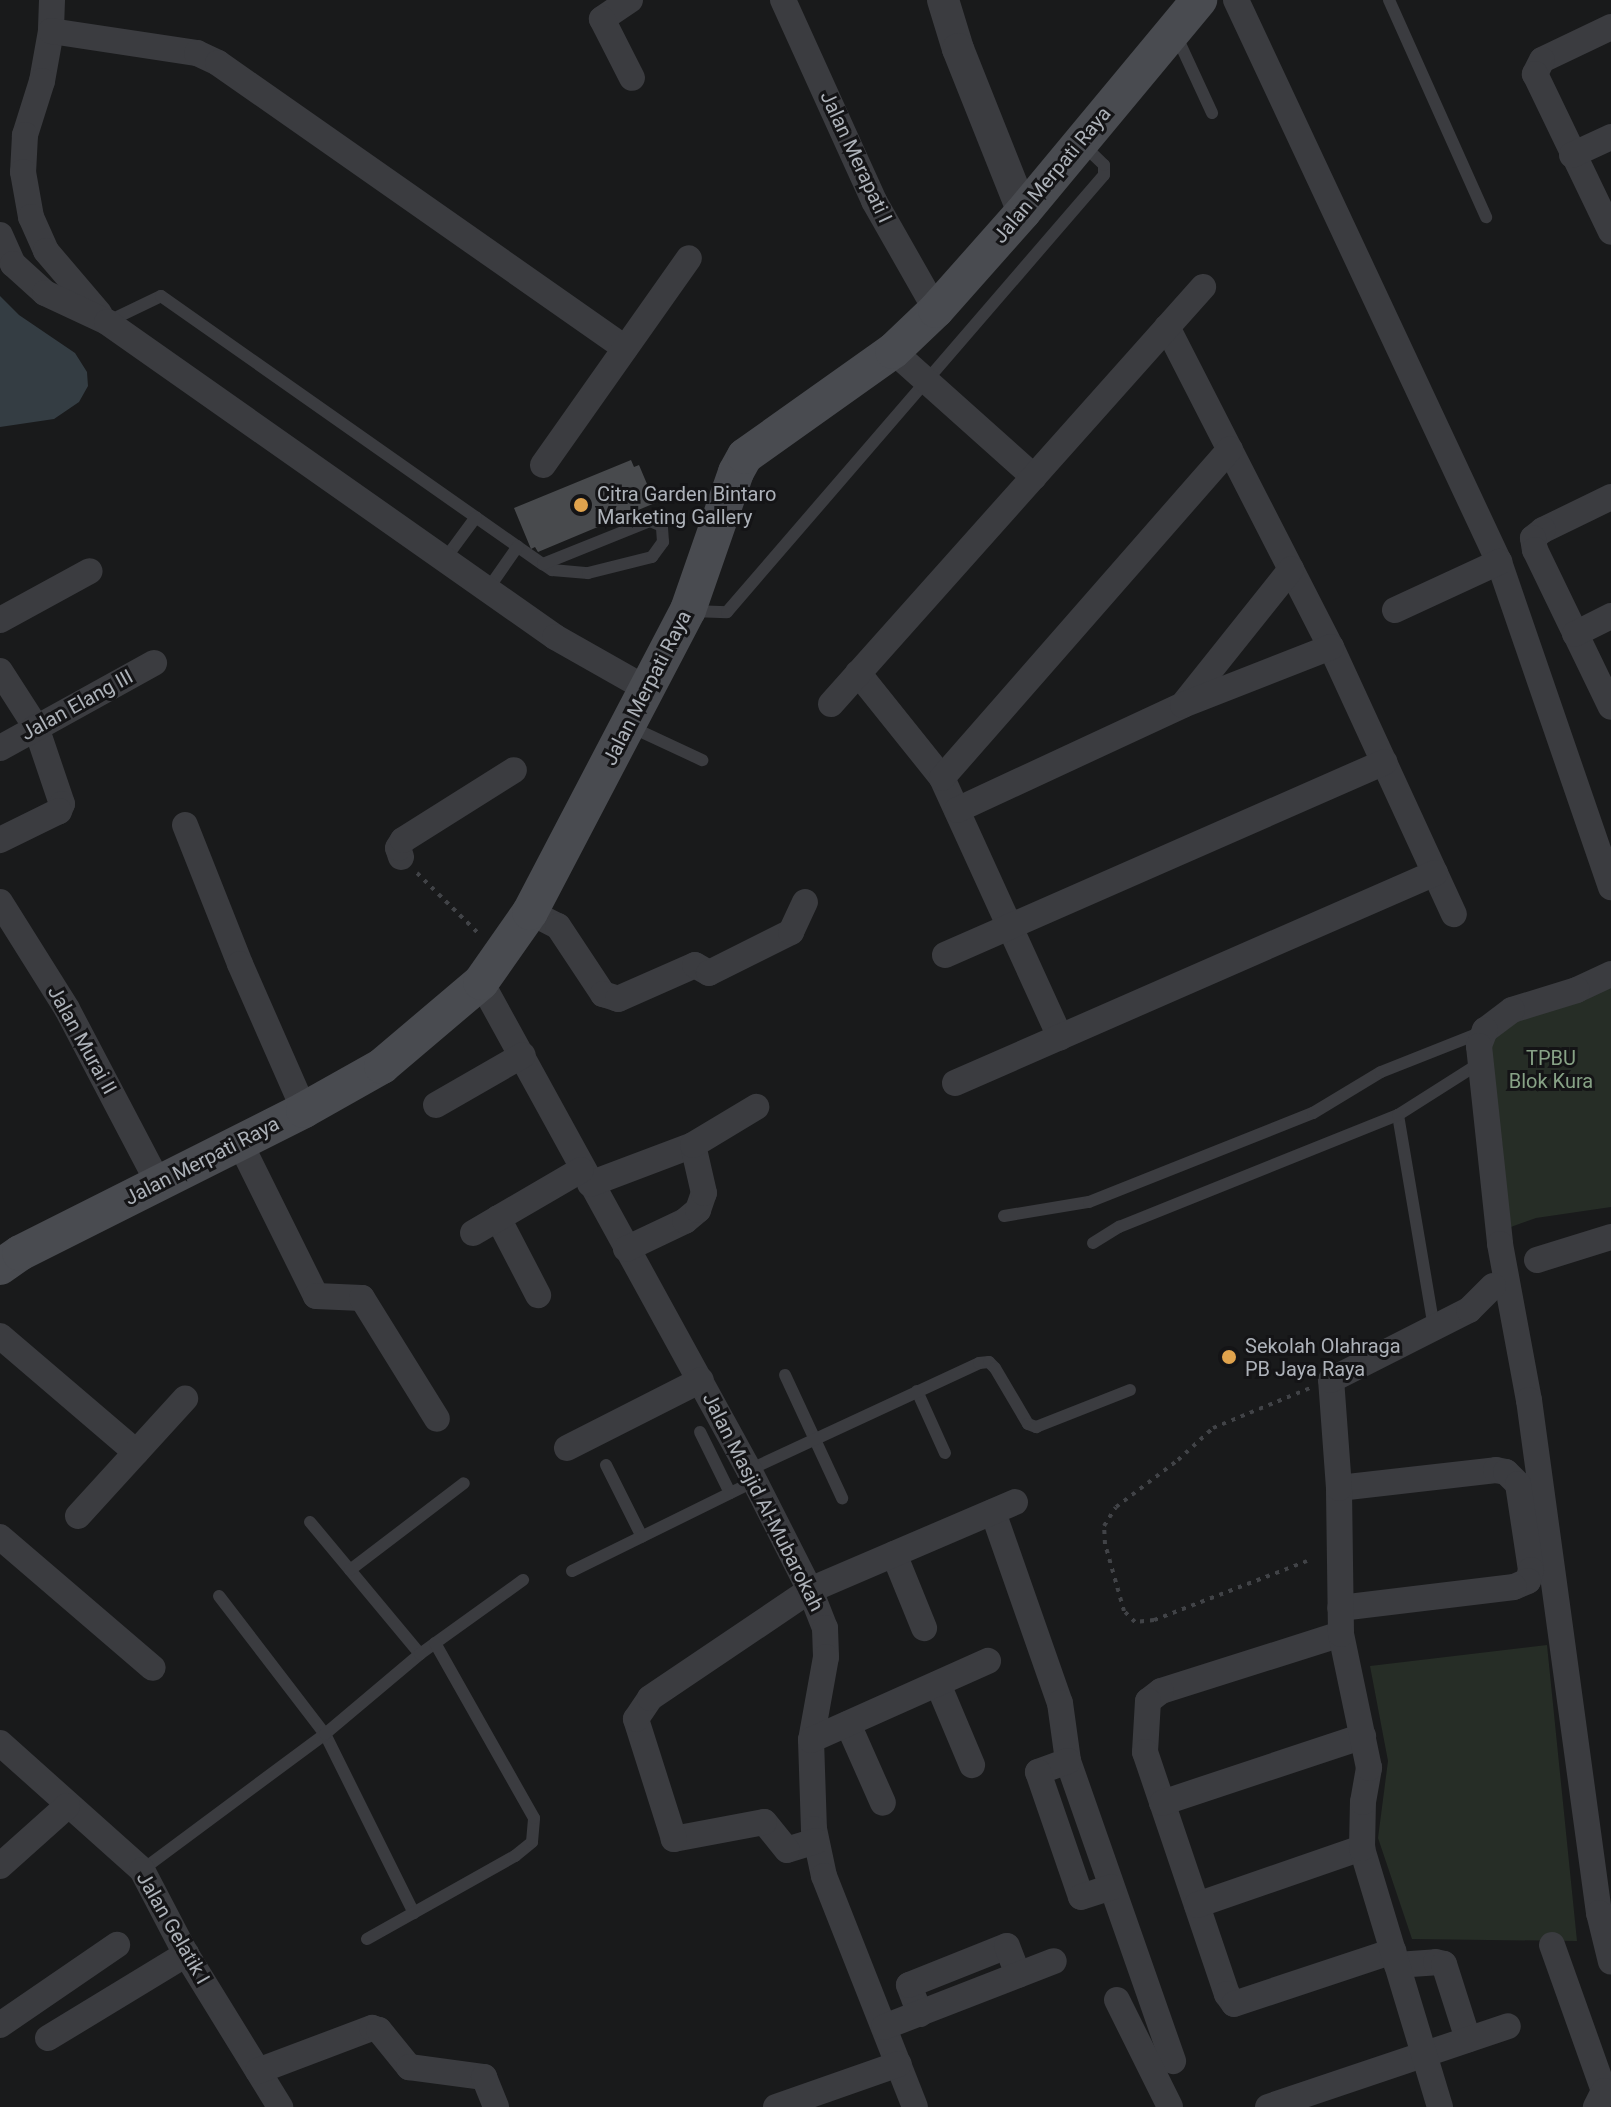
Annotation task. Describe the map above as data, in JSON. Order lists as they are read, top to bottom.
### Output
{
  "streets": {
    "main road": ["Jalan Merpati Raya"],
    "street": [
      "Jalan Merapati I",
      "Jalan Elang III",
      "Jalan Murai II",
      "Jalan Masjid Al-Mubarokah",
      "Jalan Gelatik I"
    ]
  },
  "crossings": [
    ["Jalan Merapati I", "Jalan Merpati Raya"],
    ["Jalan Merpati Raya", "Jalan Murai II"],
    ["Jalan Merpati Raya", "Jalan Masjid Al-Mubarokah"]
  ],
  "parks": ["TPBU Blok Kura"],
  "places": ["Citra Garden Bintaro Marketing Gallery", "Sekolah Olahraga PB Jaya Raya"]
}
